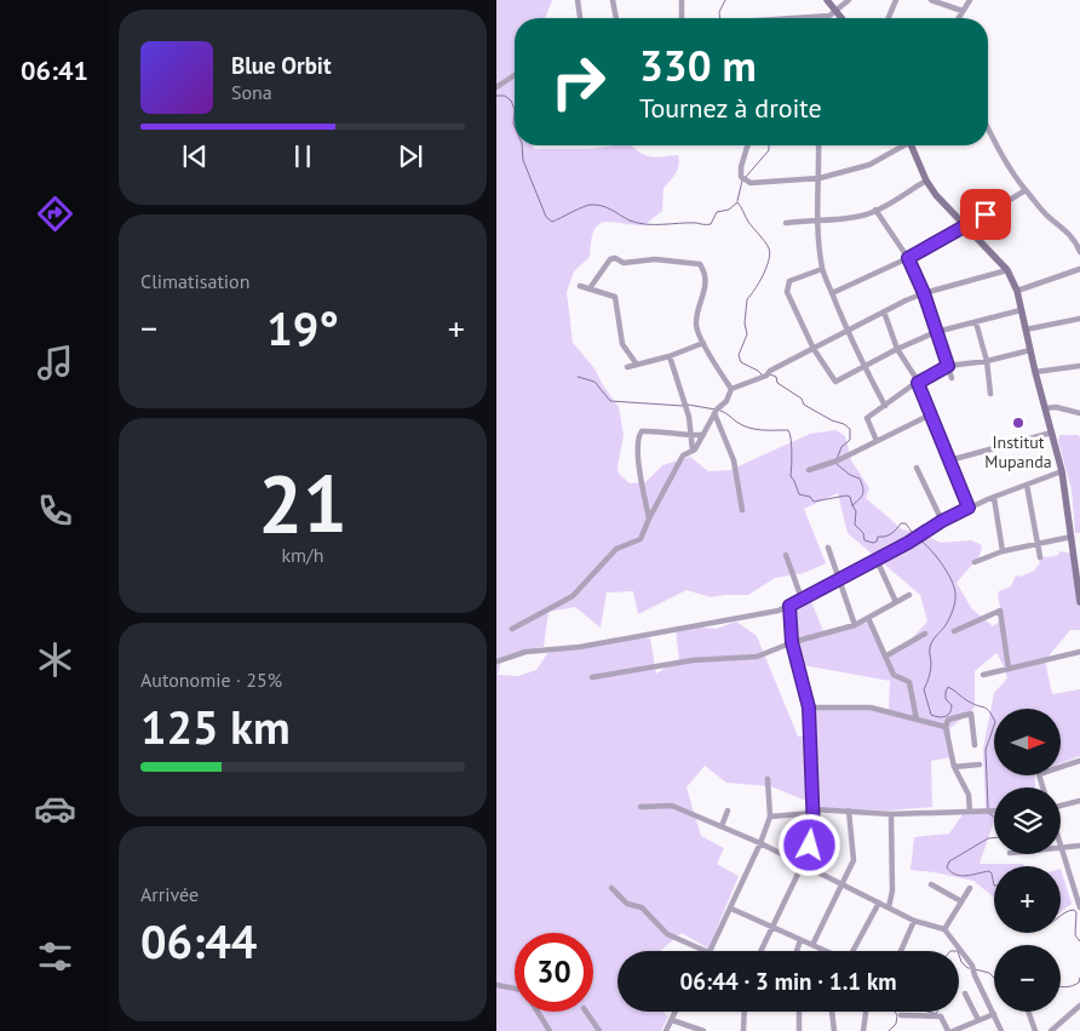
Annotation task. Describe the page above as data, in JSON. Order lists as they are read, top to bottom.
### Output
{
  "places": ["Institut Mupanda"],
  "north": "right",
  "page": {
    "tabs": "06:41",
    "turn": ["330 m", "Tournez à droite"],
    "song": ["Blue Orbit", "Sona"],
    "tile": [
      "Climatisation",
      ["21", "km/h"],
      ["Autonomie · 25%", "125 km"],
      ["Arrivée", "06:44"]
    ],
    "heat": ["−", "19°", "+"],
    "map_buttons": ["+", "−"],
    "limit": "30",
    "trip": "06:44 · 3 min · 1.1 km"
  }
}
